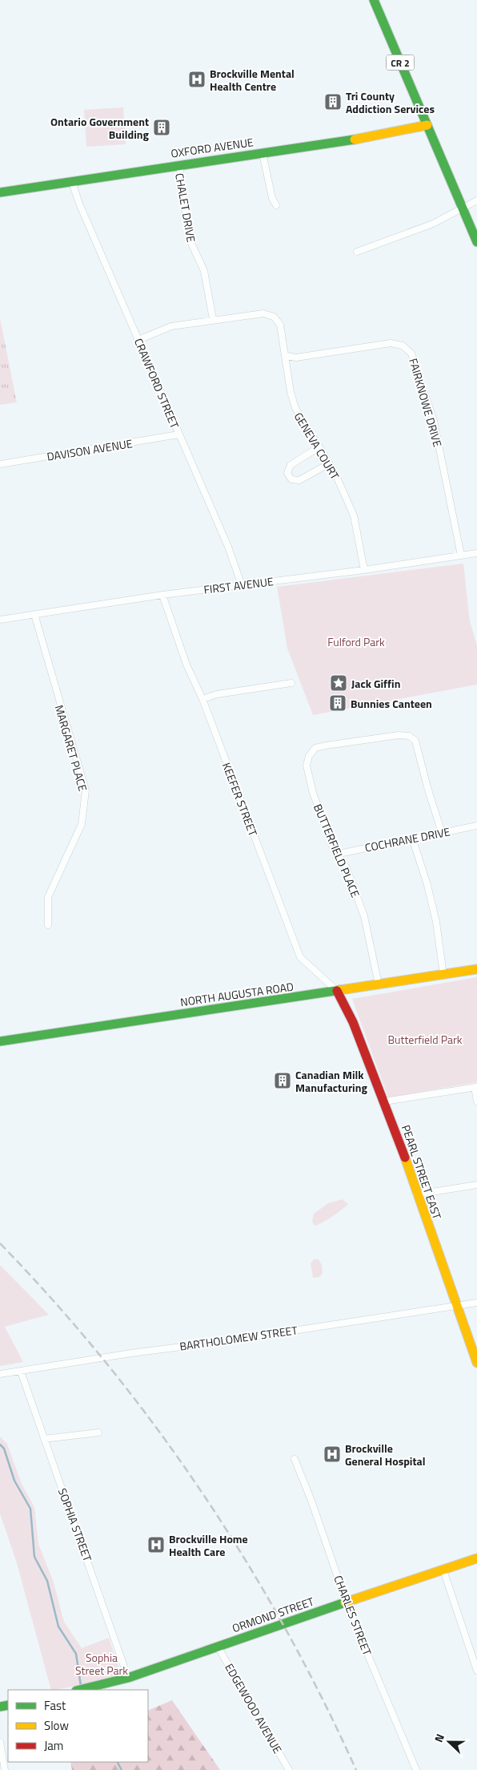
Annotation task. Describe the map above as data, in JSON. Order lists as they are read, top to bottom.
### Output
{
  "streets": {
    "street": [
      "CR 2",
      "OXFORD AVENUE",
      "CHALET DRIVE",
      "CRAWFORD STREET",
      "FAIRKNOWE DRIVE",
      "GENEVA COURT",
      "DAVISON AVENUE",
      "FIRST AVENUE",
      "MARGARET PLACE",
      "KEEFER STREET",
      "COCHRANE DRIVE",
      "BUTTERFIELD PLACE",
      "NORTH AUGUSTA ROAD",
      "PEARL STREET EAST",
      "BARTHOLOMEW STREET",
      "SOPHIA STREET",
      "ORMOND STREET",
      "CHARLES STREET",
      "EDGEWOOD AVENUE"
    ]
  },
  "crossings": [
    ["CR 2", "OXFORD AVENUE"],
    ["OXFORD AVENUE", "CHALET DRIVE"],
    ["OXFORD AVENUE", "CRAWFORD STREET"],
    ["CHALET DRIVE", "GENEVA COURT"],
    ["CRAWFORD STREET", "GENEVA COURT"],
    ["CRAWFORD STREET", "DAVISON AVENUE"],
    ["CRAWFORD STREET", "FIRST AVENUE"],
    ["FAIRKNOWE DRIVE", "GENEVA COURT"],
    ["FAIRKNOWE DRIVE", "FIRST AVENUE"],
    ["GENEVA COURT", "FIRST AVENUE"],
    ["FIRST AVENUE", "MARGARET PLACE"],
    ["FIRST AVENUE", "KEEFER STREET"],
    ["KEEFER STREET", "NORTH AUGUSTA ROAD"],
    ["KEEFER STREET", "PEARL STREET EAST"],
    ["COCHRANE DRIVE", "BUTTERFIELD PLACE"],
    ["BUTTERFIELD PLACE", "NORTH AUGUSTA ROAD"],
    ["NORTH AUGUSTA ROAD", "PEARL STREET EAST"],
    ["PEARL STREET EAST", "BARTHOLOMEW STREET"],
    ["BARTHOLOMEW STREET", "SOPHIA STREET"],
    ["SOPHIA STREET", "ORMOND STREET"],
    ["ORMOND STREET", "CHARLES STREET"],
    ["ORMOND STREET", "EDGEWOOD AVENUE"]
  ],
  "parks": ["Fulford Park", "Butterfield Park", "Sophia Street Park"],
  "places": {
    "hospital": ["Brockville Mental Health Centre", "Brockville General Hospital", "Brockville Home Health Care"],
    "building": [
      "Tri County Addiction Services",
      "Ontario Government Building",
      "Bunnies Canteen",
      "Canadian Milk Manufacturing"
    ],
    "place": ["Jack Giffin"]
  },
  "legend": ["Fast", "Slow", "Jam"],
  "north": "left"
}
